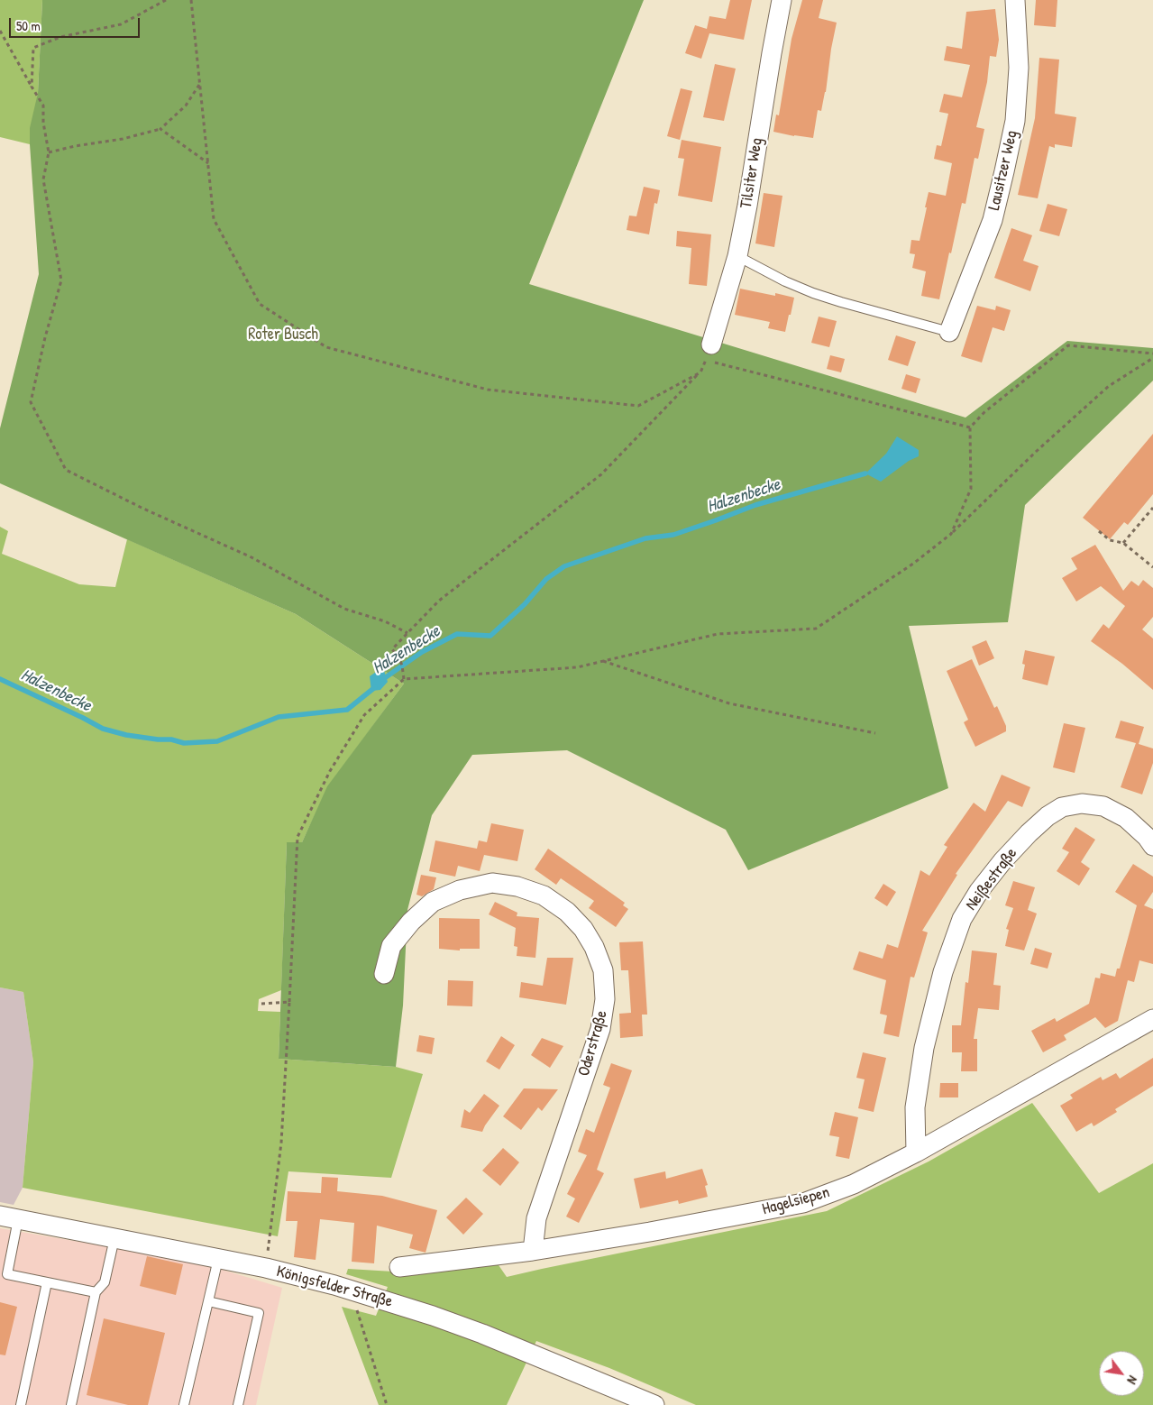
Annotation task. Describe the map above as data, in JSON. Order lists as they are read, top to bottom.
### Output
{
  "streets": {
    "street": [
      "Lausitzer Weg",
      "Tilsiter Weg",
      "Neißestraße",
      "Oderstraße",
      "Hagelsiepen",
      "Königsfelder Straße"
    ]
  },
  "crossings": [
    ["Neißestraße", "Hagelsiepen"],
    ["Oderstraße", "Hagelsiepen"]
  ],
  "water": ["Halzenbecke"],
  "parks": ["Roter Busch"],
  "scale_bar": "50 m",
  "north": "bottom right"
}
